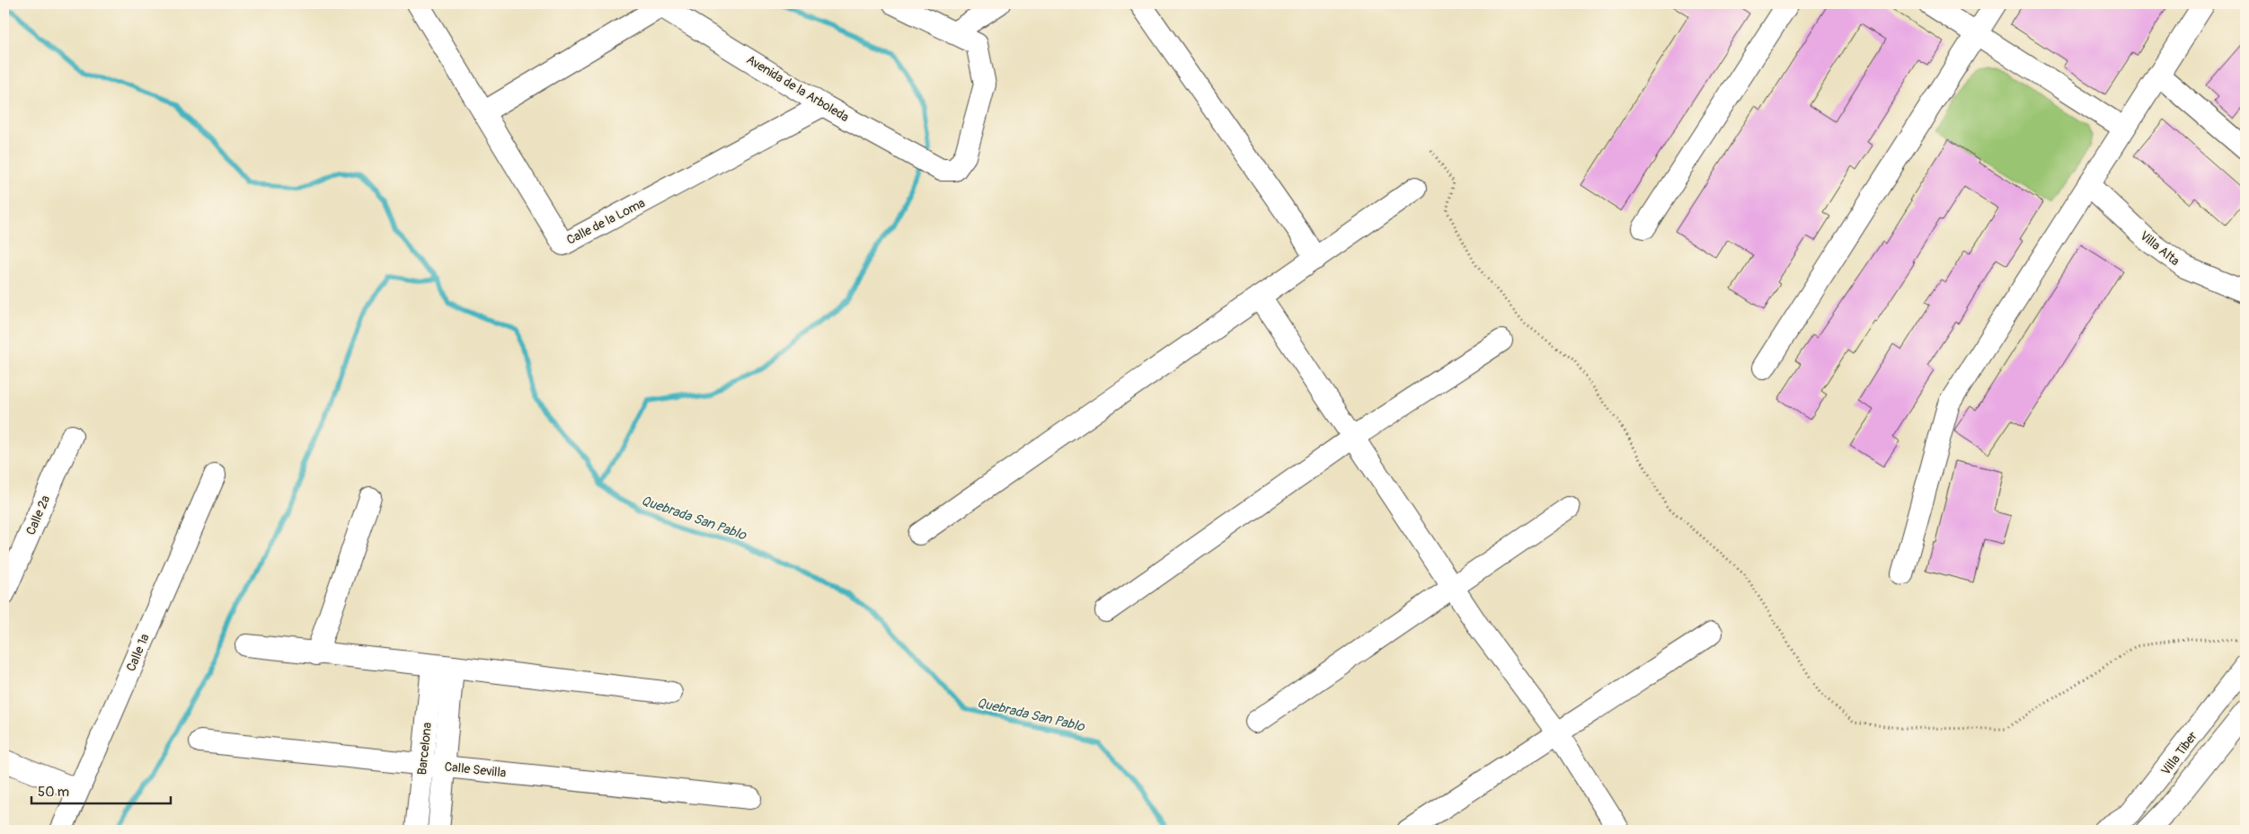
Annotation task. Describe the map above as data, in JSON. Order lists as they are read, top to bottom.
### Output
{
  "streets": {
    "street": [
      "Avenida de la Arboleda",
      "Calle de la Loma",
      "Villa Alta",
      "Calle 2a",
      "Calle 1a",
      "Barcelona",
      "Villa Tiber",
      "Calle Sevilla"
    ]
  },
  "crossings": [
    ["Avenida de la Arboleda", "Calle de la Loma"],
    ["Barcelona", "Calle Sevilla"]
  ],
  "water": ["Quebrada San Pablo"],
  "scale_bar": "50 m"
}
